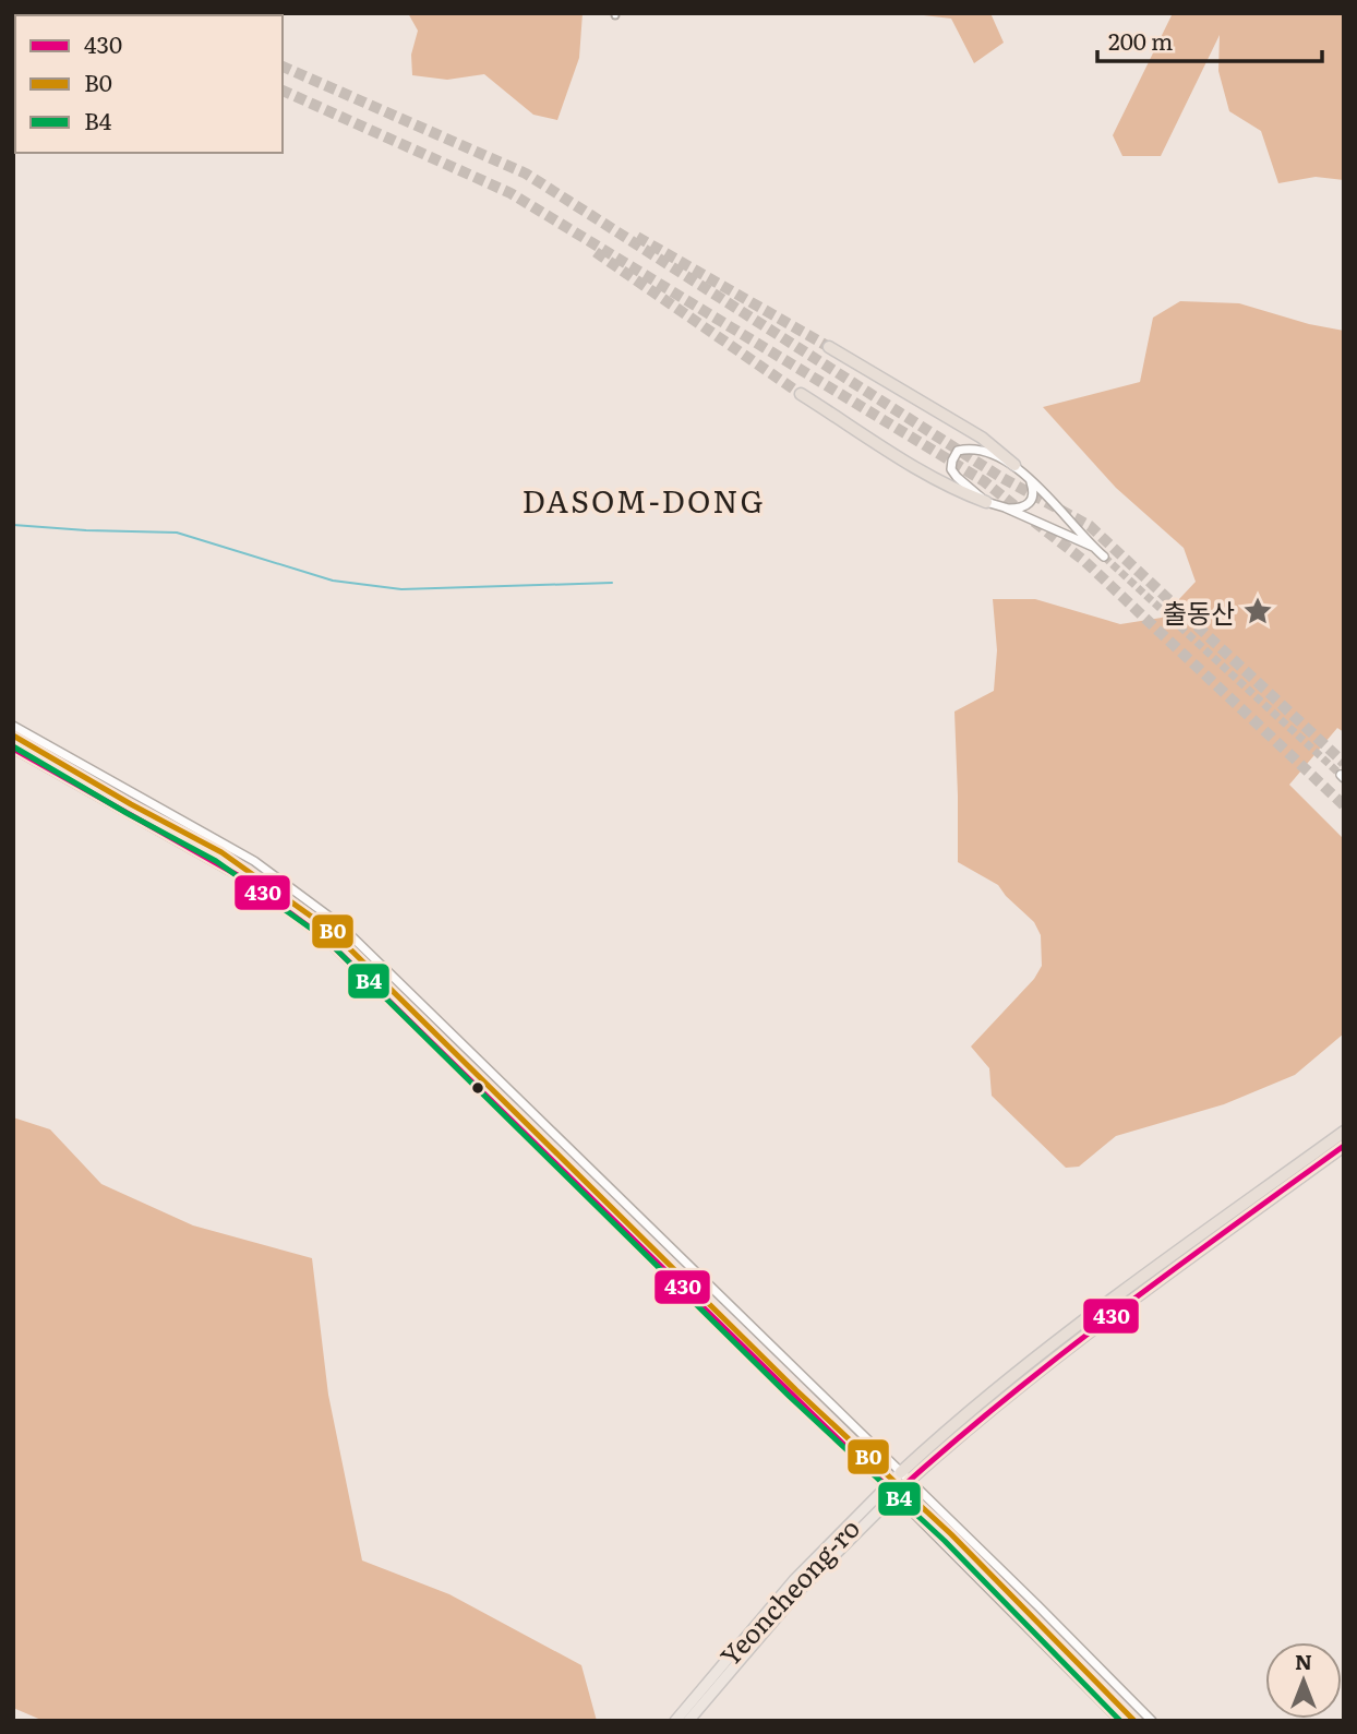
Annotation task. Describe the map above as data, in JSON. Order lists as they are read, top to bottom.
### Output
{
  "streets": {
    "highway": ["Yeoncheong-ro"]
  },
  "districts": ["DASOM-DONG"],
  "places": {
    "place": ["출동산"]
  },
  "lines": ["transit line B0", "transit line B4", "transit line 430"],
  "legend": ["430", "B0", "B4"],
  "scale_bar": "200 m",
  "north": "top"
}
